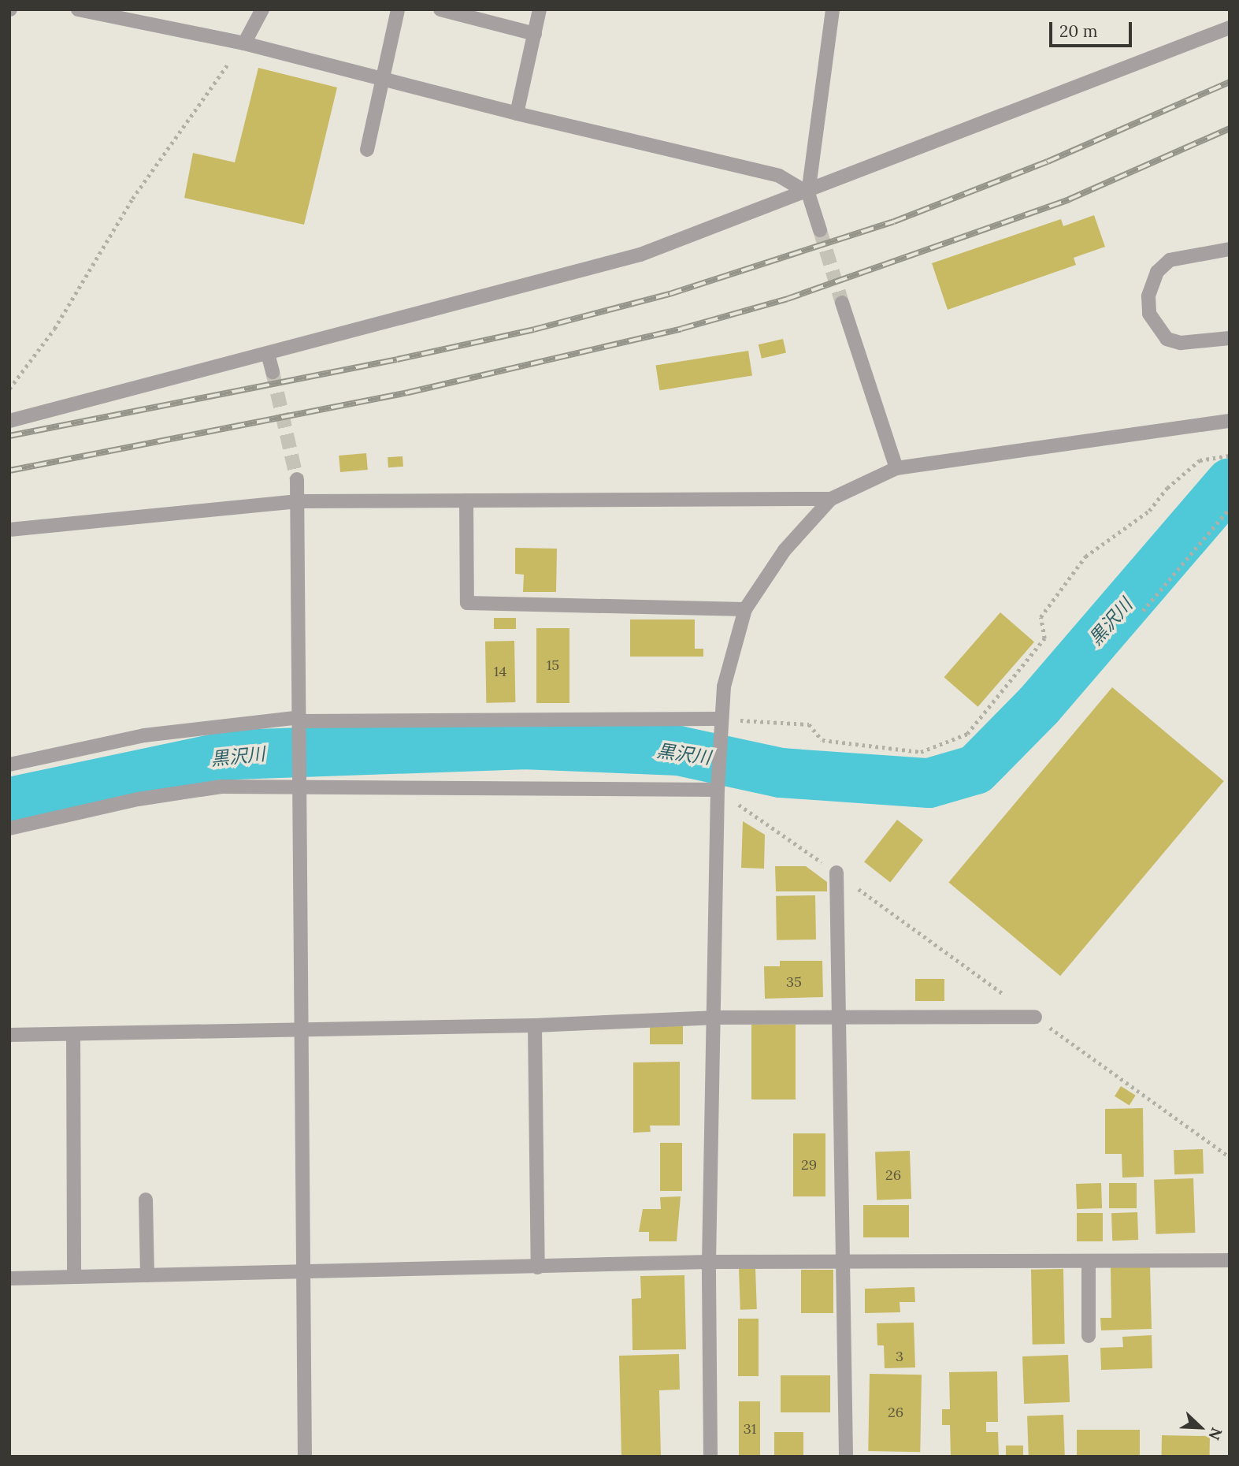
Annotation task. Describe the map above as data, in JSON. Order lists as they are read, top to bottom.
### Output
{
  "water": ["黒沢川"],
  "house_numbers": [
    "15",
    "14",
    "35",
    "29",
    "26",
    "3",
    "26",
    "31"
  ],
  "scale_bar": "20 m",
  "north": "bottom right"
}
